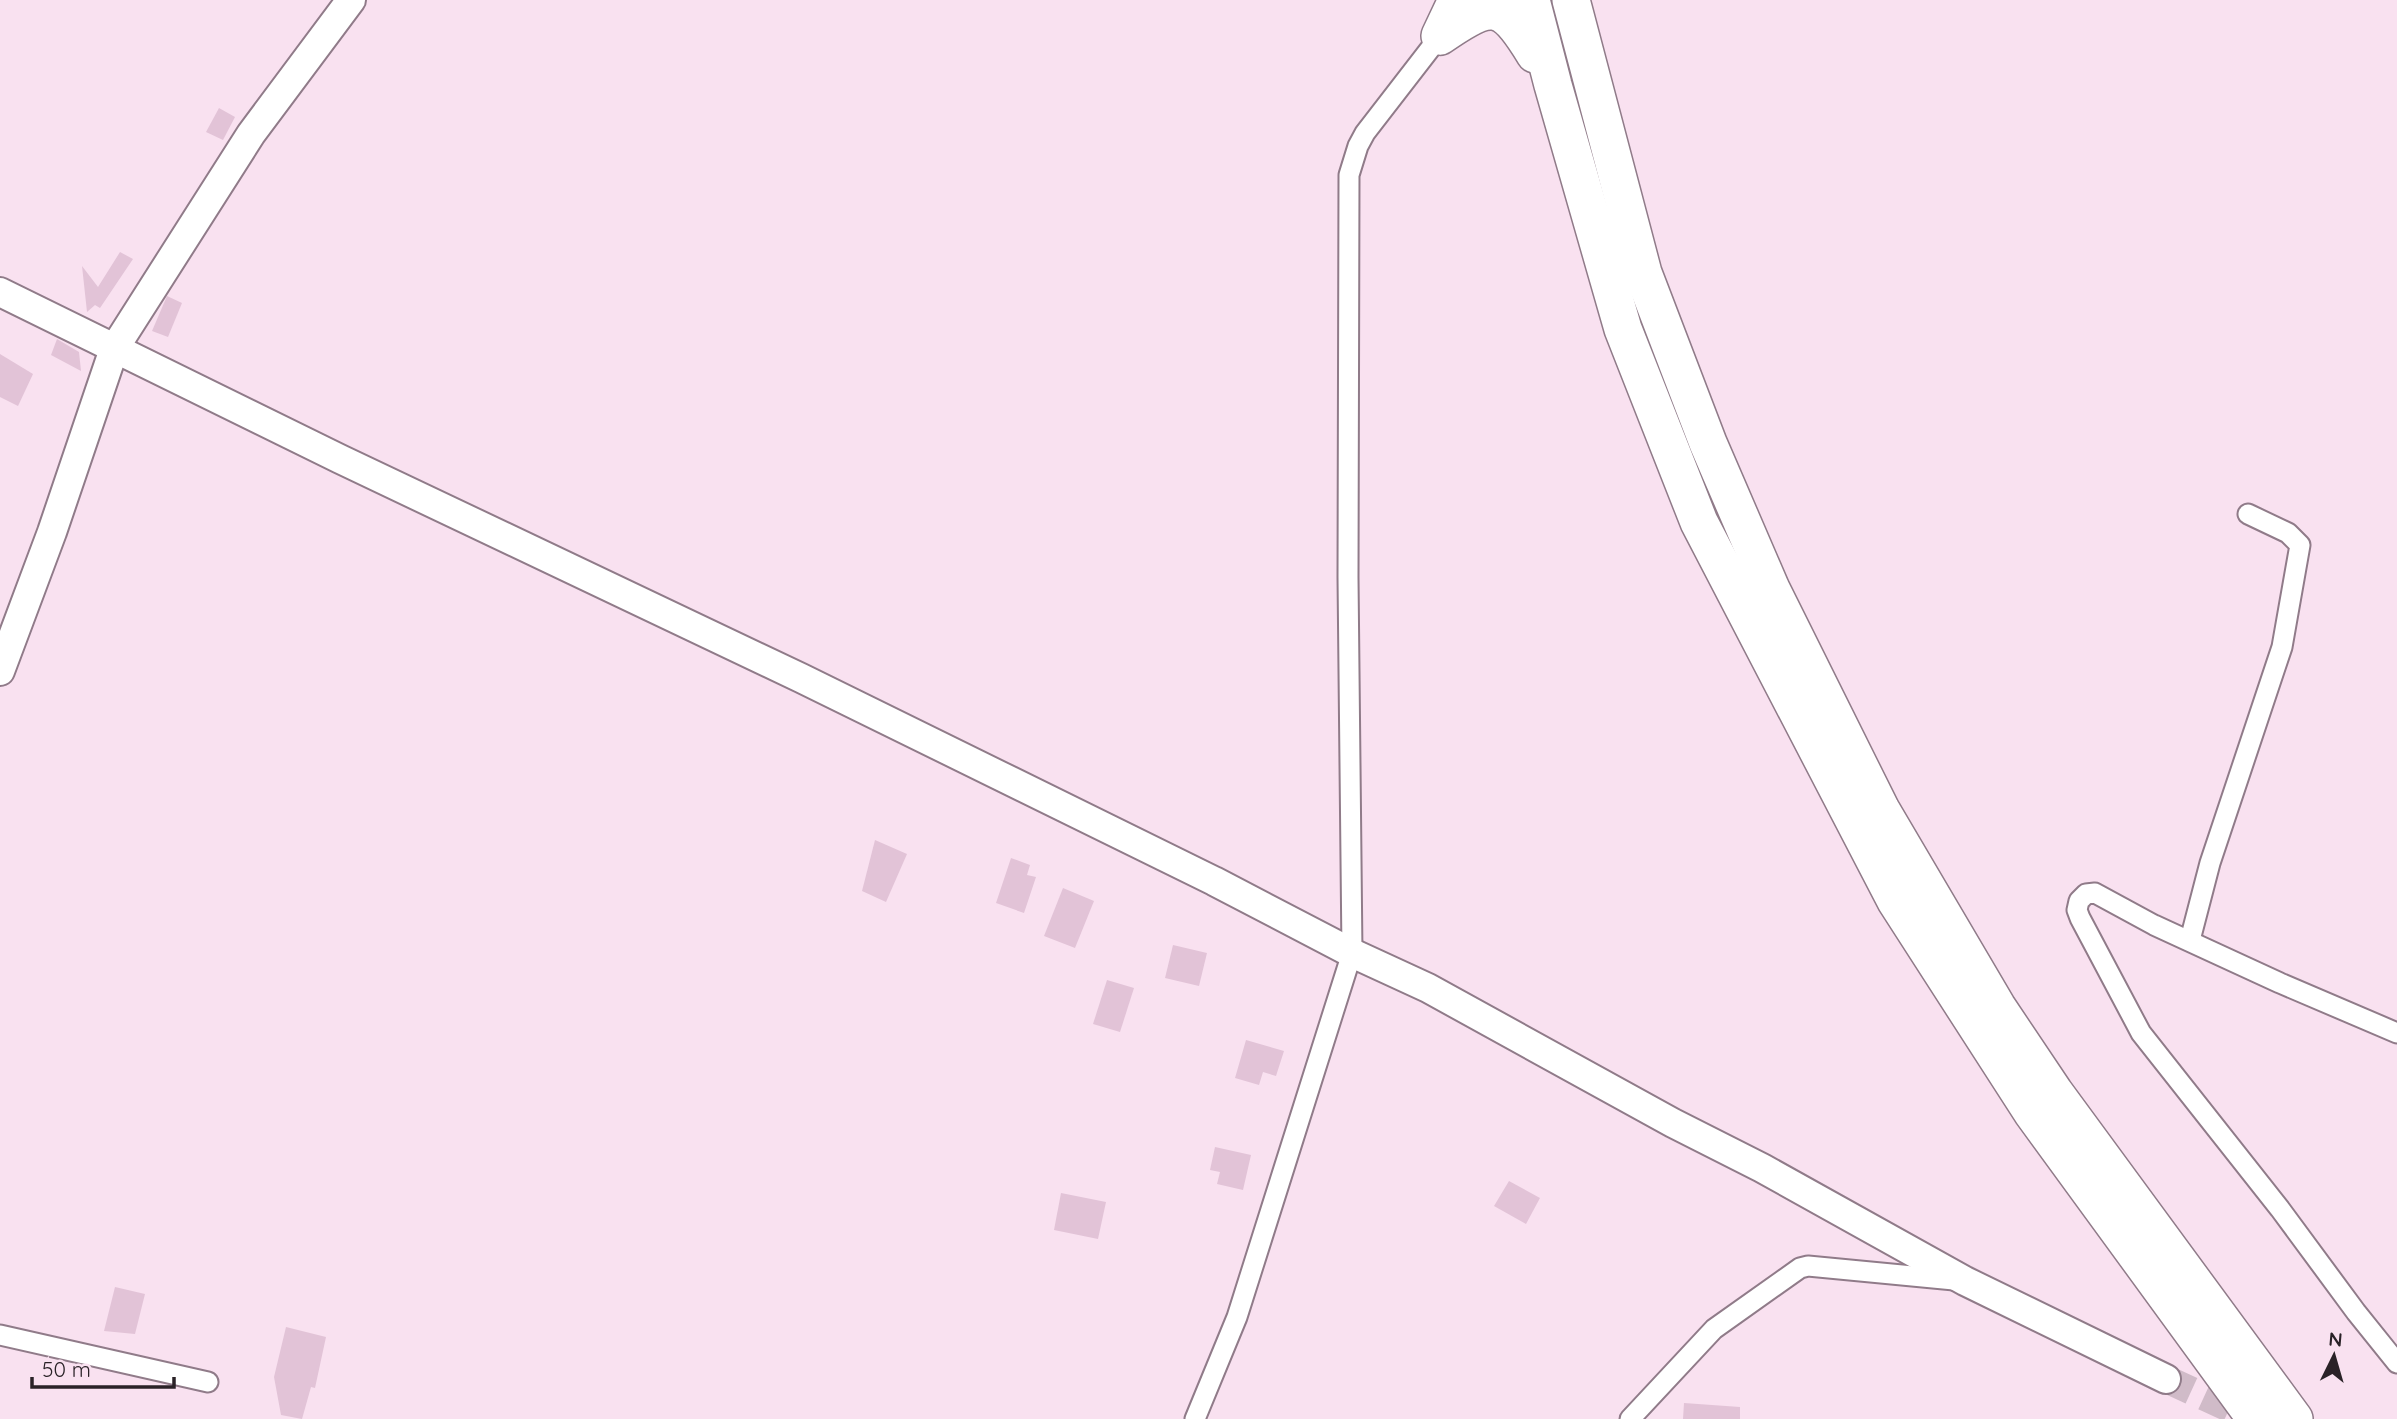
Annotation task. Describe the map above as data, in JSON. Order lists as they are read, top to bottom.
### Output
{
  "scale_bar": "50 m",
  "north": "top"
}
